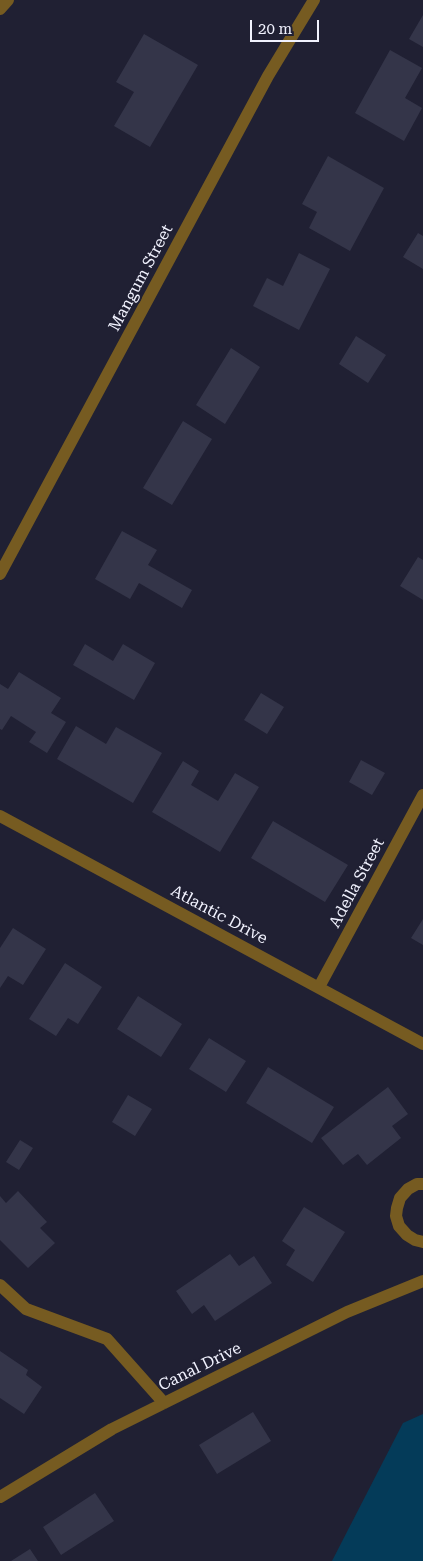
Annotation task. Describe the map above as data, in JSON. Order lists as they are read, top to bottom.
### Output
{
  "streets": {
    "street": [
      "Mangum Street",
      "Adella Street",
      "Atlantic Drive",
      "Canal Drive"
    ]
  },
  "crossings": [
    ["Adella Street", "Atlantic Drive"]
  ],
  "scale_bar": "20 m"
}
